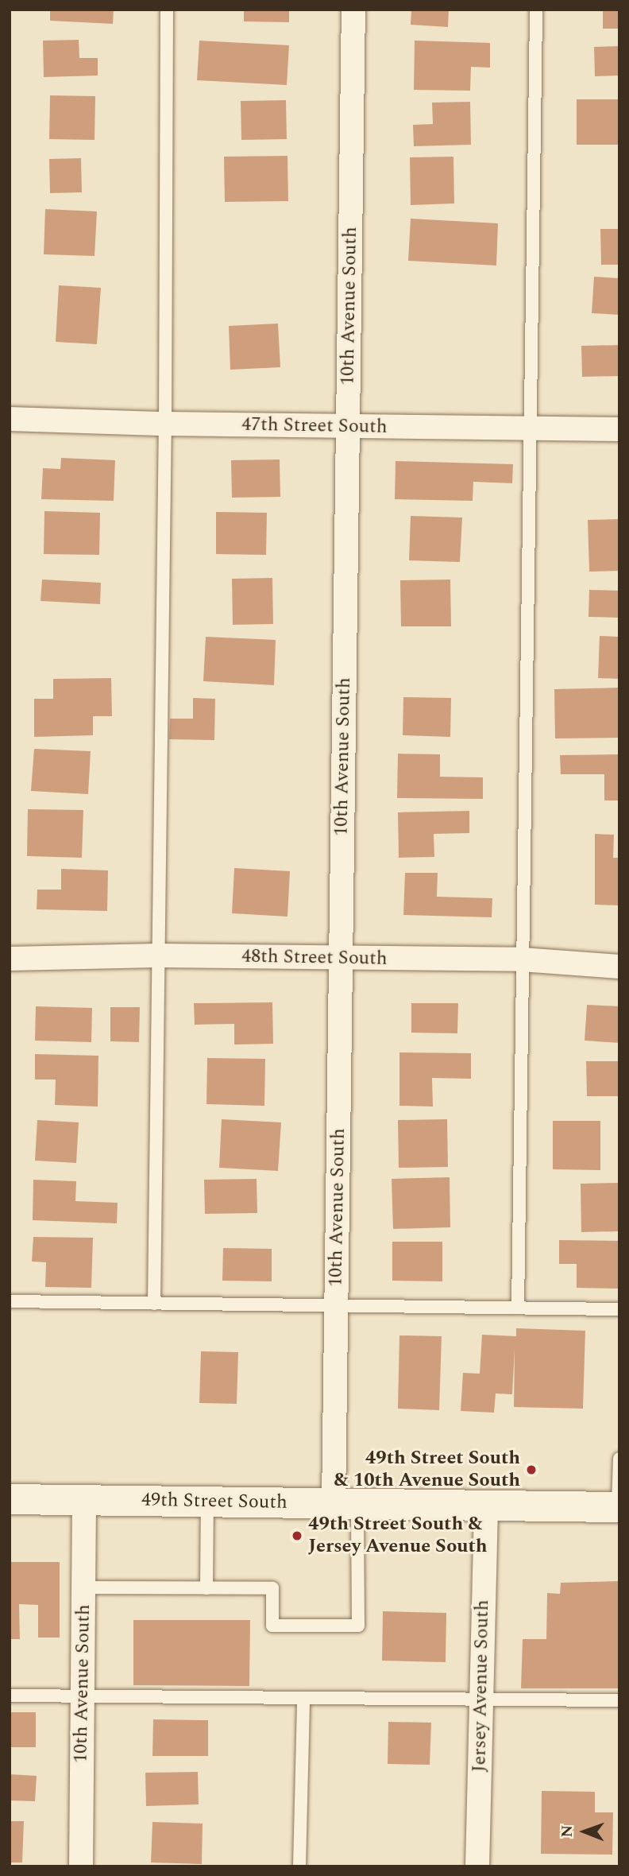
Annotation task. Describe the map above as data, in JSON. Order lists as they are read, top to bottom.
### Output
{
  "streets": {
    "main road": ["49th Street South"],
    "street": [
      "10th Avenue South",
      "47th Street South",
      "48th Street South",
      "Jersey Avenue South"
    ]
  },
  "crossings": [
    ["10th Avenue South", "47th Street South"],
    ["10th Avenue South", "48th Street South"],
    ["10th Avenue South", "49th Street South"],
    ["49th Street South", "Jersey Avenue South"]
  ],
  "places": ["49th Street South & 10th Avenue South", "49th Street South & Jersey Avenue South"],
  "north": "left"
}
